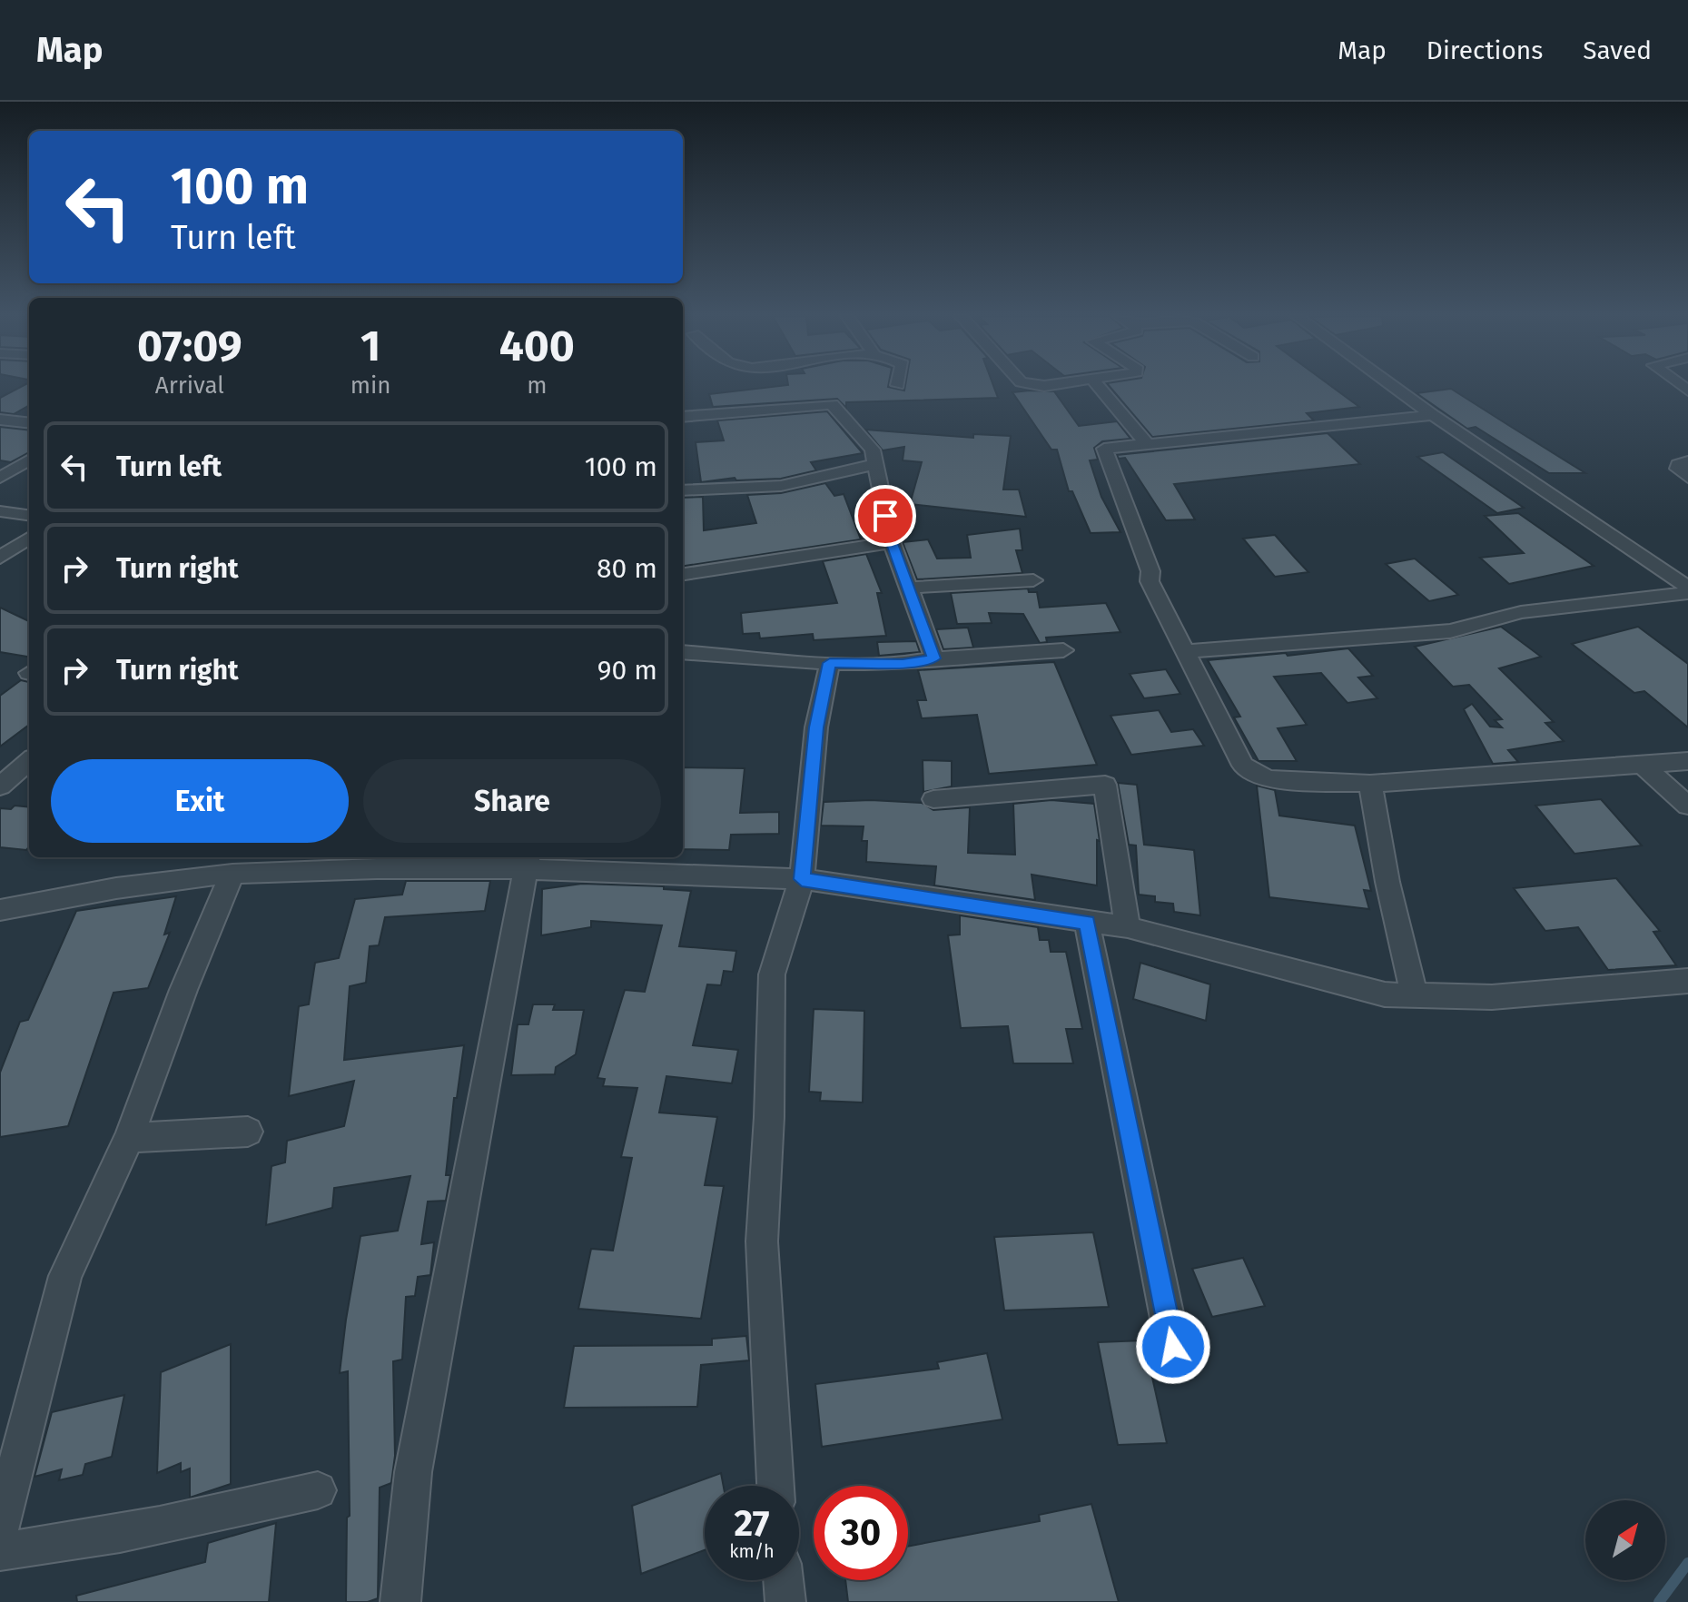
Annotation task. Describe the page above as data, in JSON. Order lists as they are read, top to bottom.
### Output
{
  "north": "top right",
  "page": {
    "header": "Map",
    "nav": ["Map", "Directions", "Saved"],
    "turn": ["100 m", "Turn left"],
    "eta": [
      "07:09",
      "Arrival",
      "1",
      "min",
      "400",
      "m"
    ],
    "list": [
      {
        "name": "Turn left",
        "value": "100 m"
      },
      {
        "name": "Turn right",
        "value": "80 m"
      },
      {
        "name": "Turn right",
        "value": "90 m"
      }
    ],
    "buttons": ["Exit", "Share"],
    "speed": "27 km/h",
    "limit": "30"
  }
}
